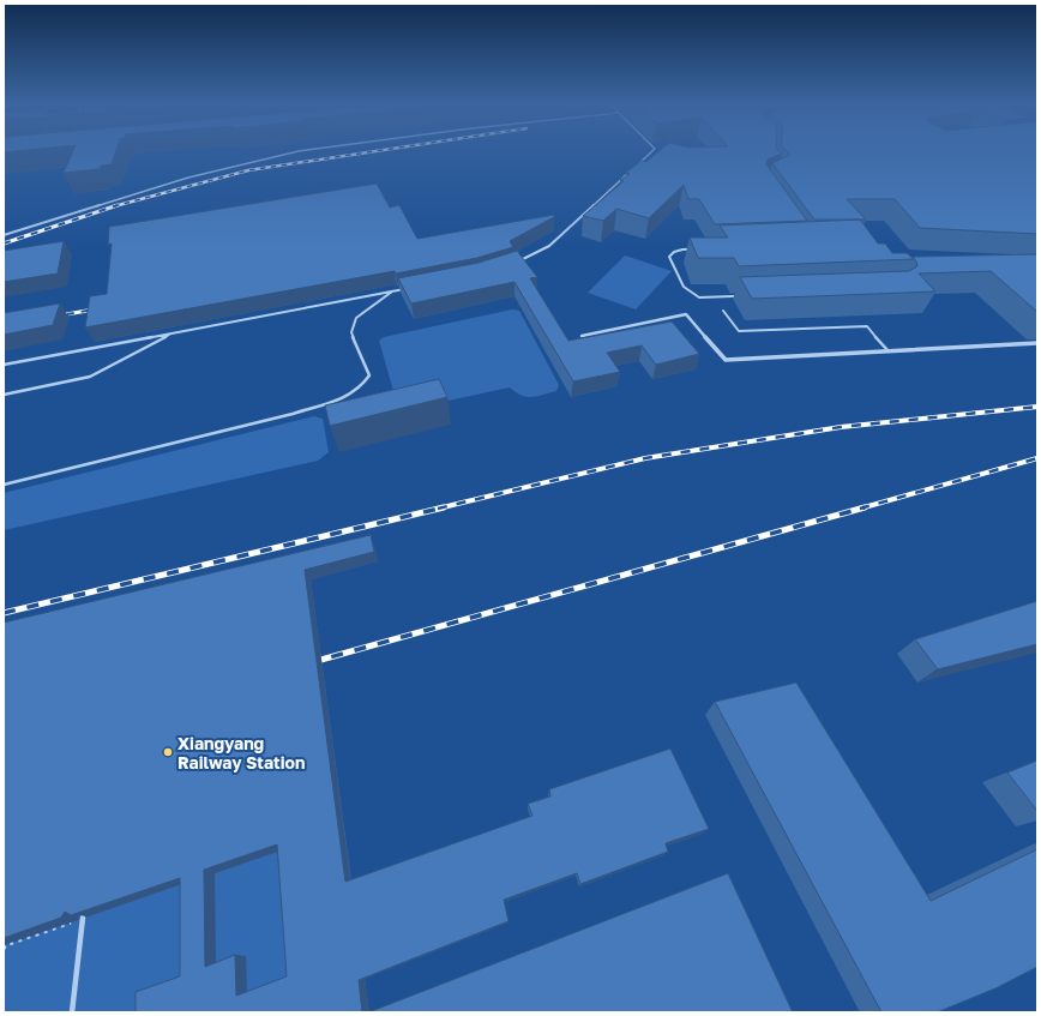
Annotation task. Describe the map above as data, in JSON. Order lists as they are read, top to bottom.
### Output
{
  "places": ["Xiangyang Railway Station"]
}
